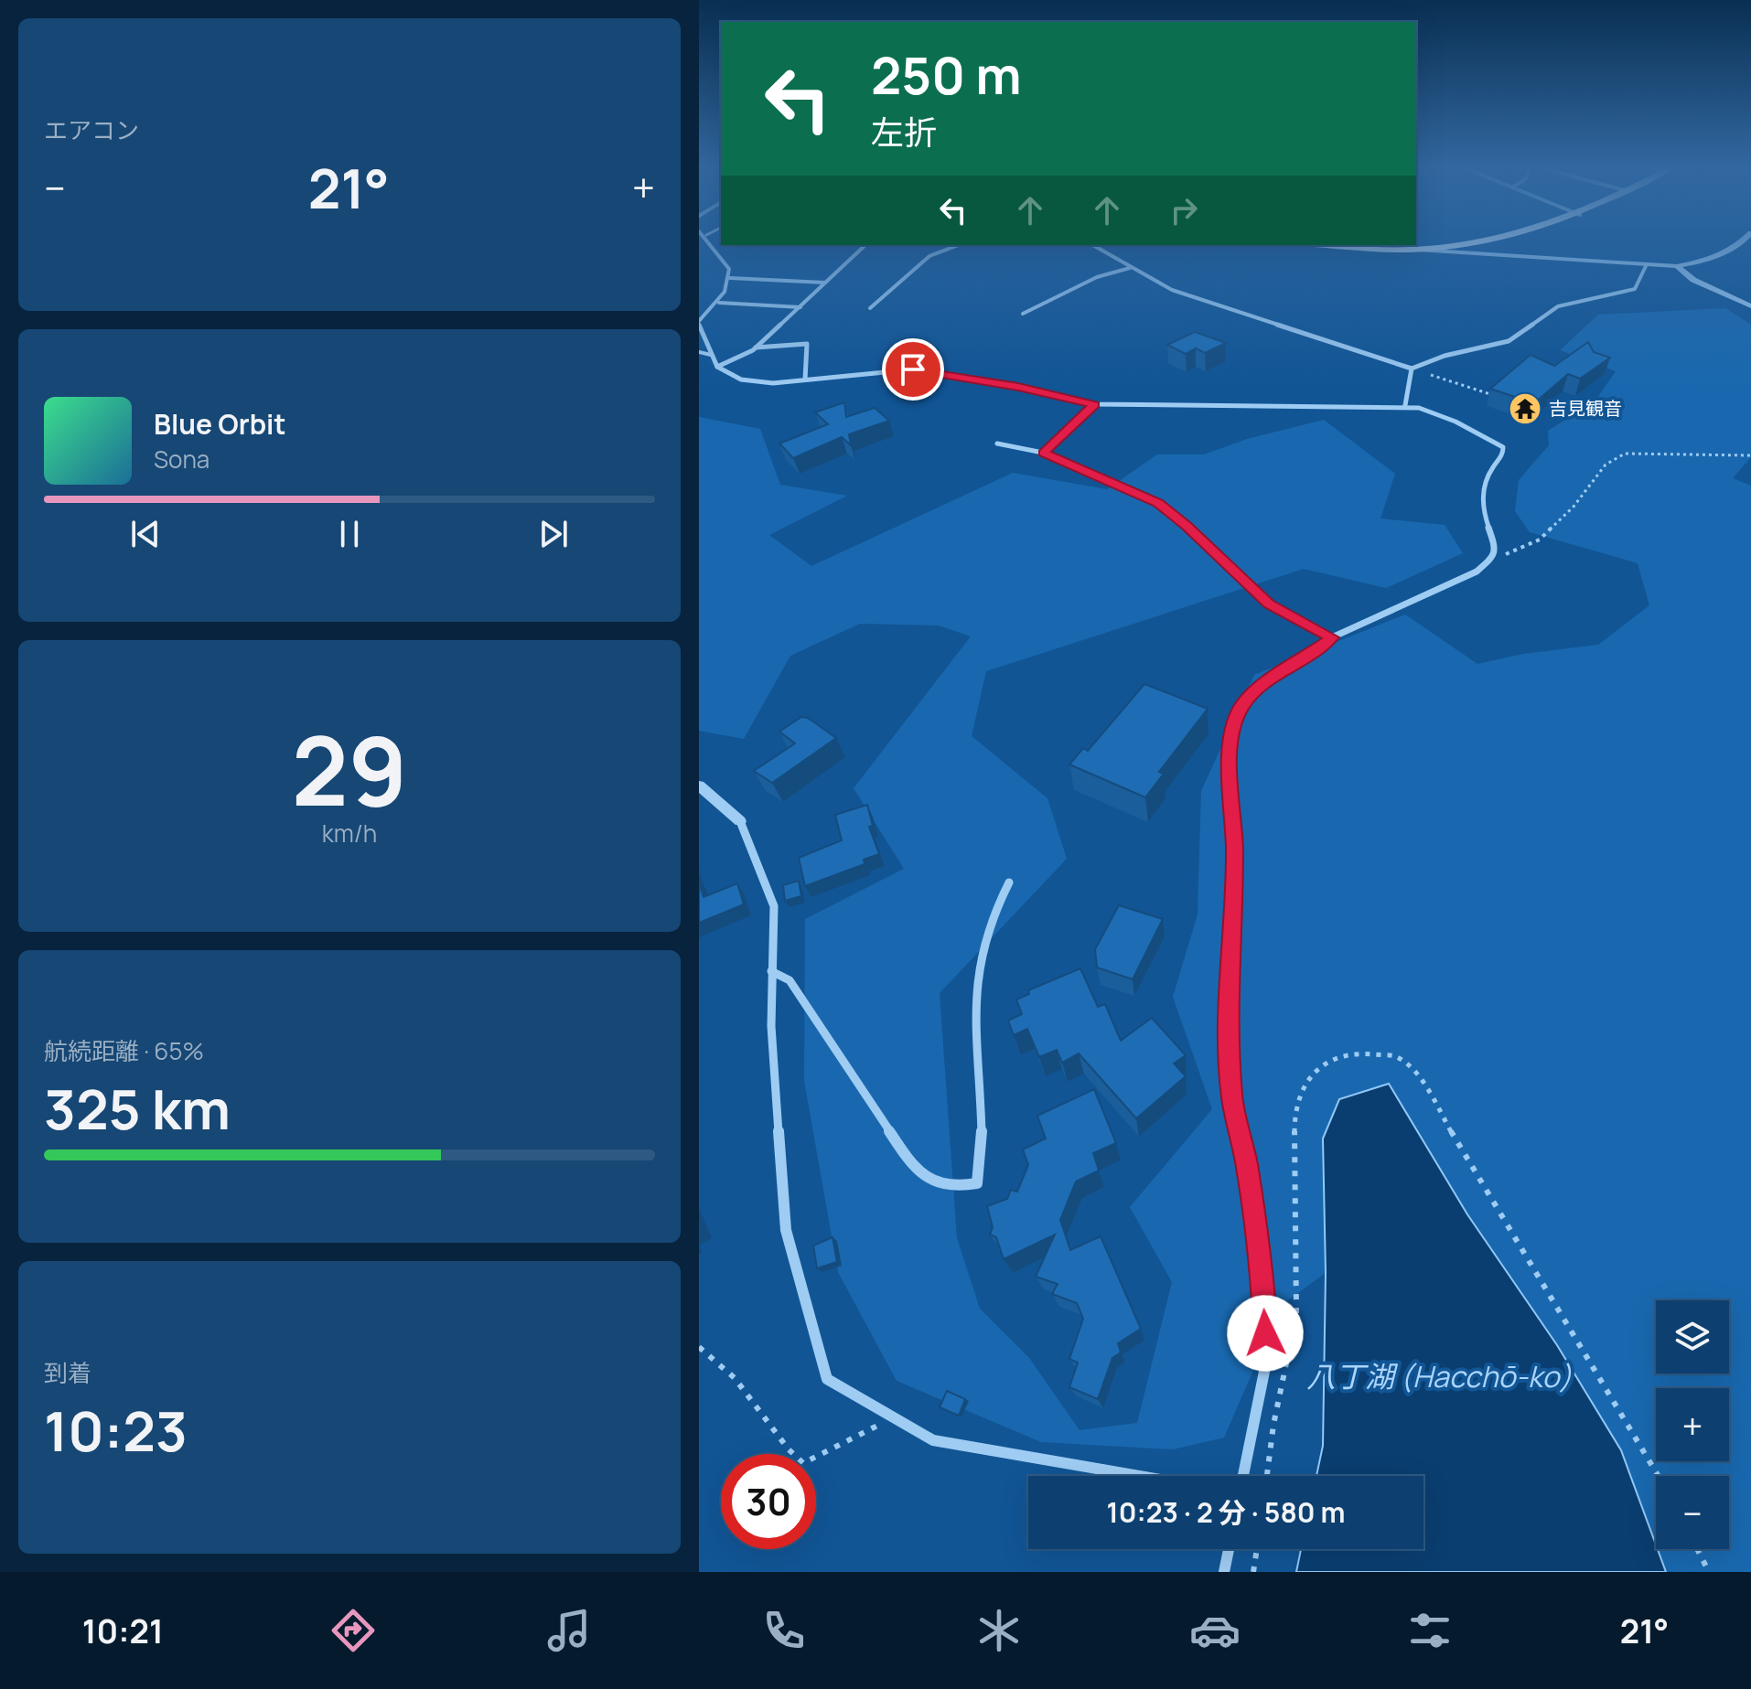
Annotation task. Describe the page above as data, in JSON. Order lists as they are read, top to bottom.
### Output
{
  "water": ["八丁湖 (Hacchō-ko)"],
  "places": {
    "temple": ["吉見観音"]
  },
  "page": {
    "tile": [
      "エアコン",
      ["29", "km/h"],
      ["航続距離 · 65%", "325 km"],
      ["到着", "10:23"]
    ],
    "turn": ["250 m", "左折"],
    "heat": ["−", "21°", "+"],
    "song": ["Blue Orbit", "Sona"],
    "map_buttons": ["+", "−"],
    "limit": "30",
    "trip": "10:23 · 2 分 · 580 m",
    "tabs": ["10:21", "21°"]
  }
}
